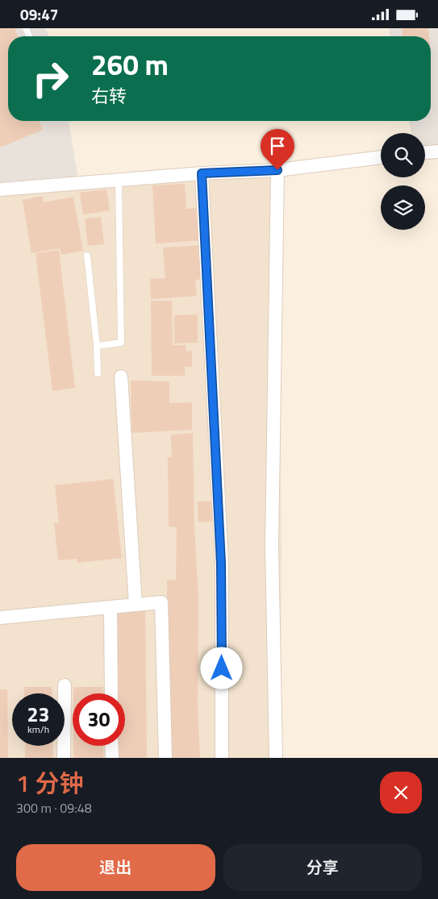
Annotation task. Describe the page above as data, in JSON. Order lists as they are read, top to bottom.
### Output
{
  "page": {
    "status": "09:47",
    "turn": ["260 m", "右转"],
    "speed": "23 km/h",
    "limit": "30",
    "heading": ["1 分钟", "300 m · 09:48"],
    "buttons": ["退出", "分享"]
  }
}
